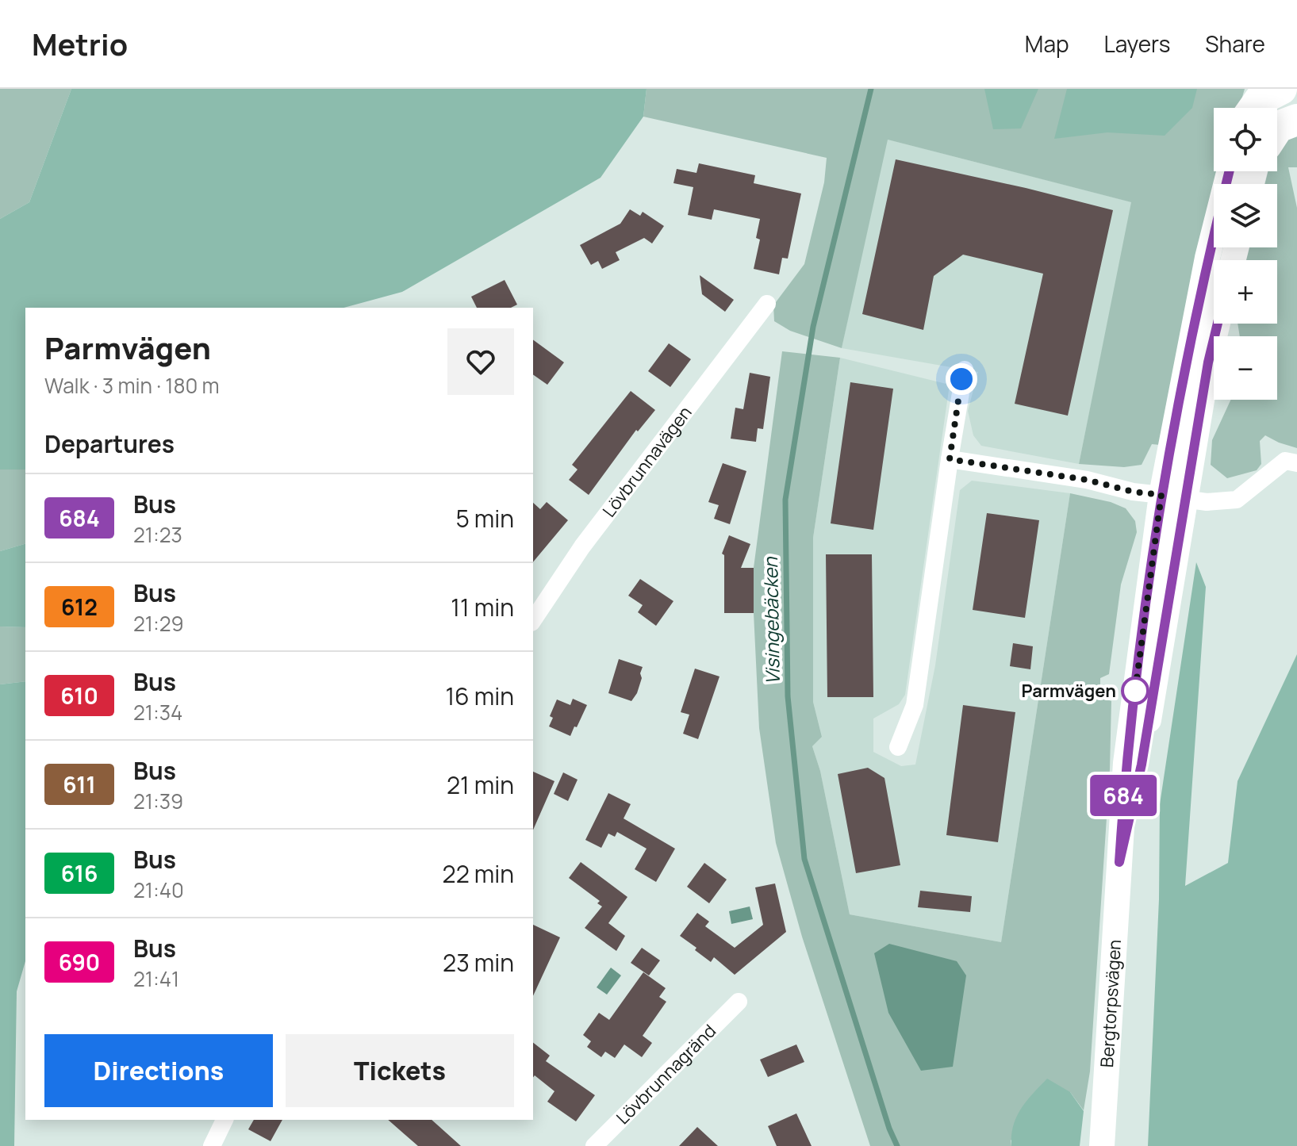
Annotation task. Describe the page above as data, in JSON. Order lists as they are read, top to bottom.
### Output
{
  "streets": {
    "main road": ["Bergtorpsvägen"],
    "street": ["Lövbrunnavägen", "Lövbrunnagränd"]
  },
  "water": ["Visingebäcken"],
  "places": ["Parmvägen"],
  "lines": ["bus line 684"],
  "page": {
    "header": "Metrio",
    "nav": ["Map", "Layers", "Share"],
    "on_map": "684",
    "map_buttons": ["+", "−"],
    "heading": [
      ["Parmvägen", "Walk · 3 min · 180 m"],
      "Departures"
    ],
    "list": [
      {
        "mark": "684",
        "name": "Bus",
        "note": "21:23",
        "value": "5 min"
      },
      {
        "mark": "612",
        "name": "Bus",
        "note": "21:29",
        "value": "11 min"
      },
      {
        "mark": "610",
        "name": "Bus",
        "note": "21:34",
        "value": "16 min"
      },
      {
        "mark": "611",
        "name": "Bus",
        "note": "21:39",
        "value": "21 min"
      },
      {
        "mark": "616",
        "name": "Bus",
        "note": "21:40",
        "value": "22 min"
      },
      {
        "mark": "690",
        "name": "Bus",
        "note": "21:41",
        "value": "23 min"
      }
    ],
    "buttons": ["Directions", "Tickets"]
  }
}
